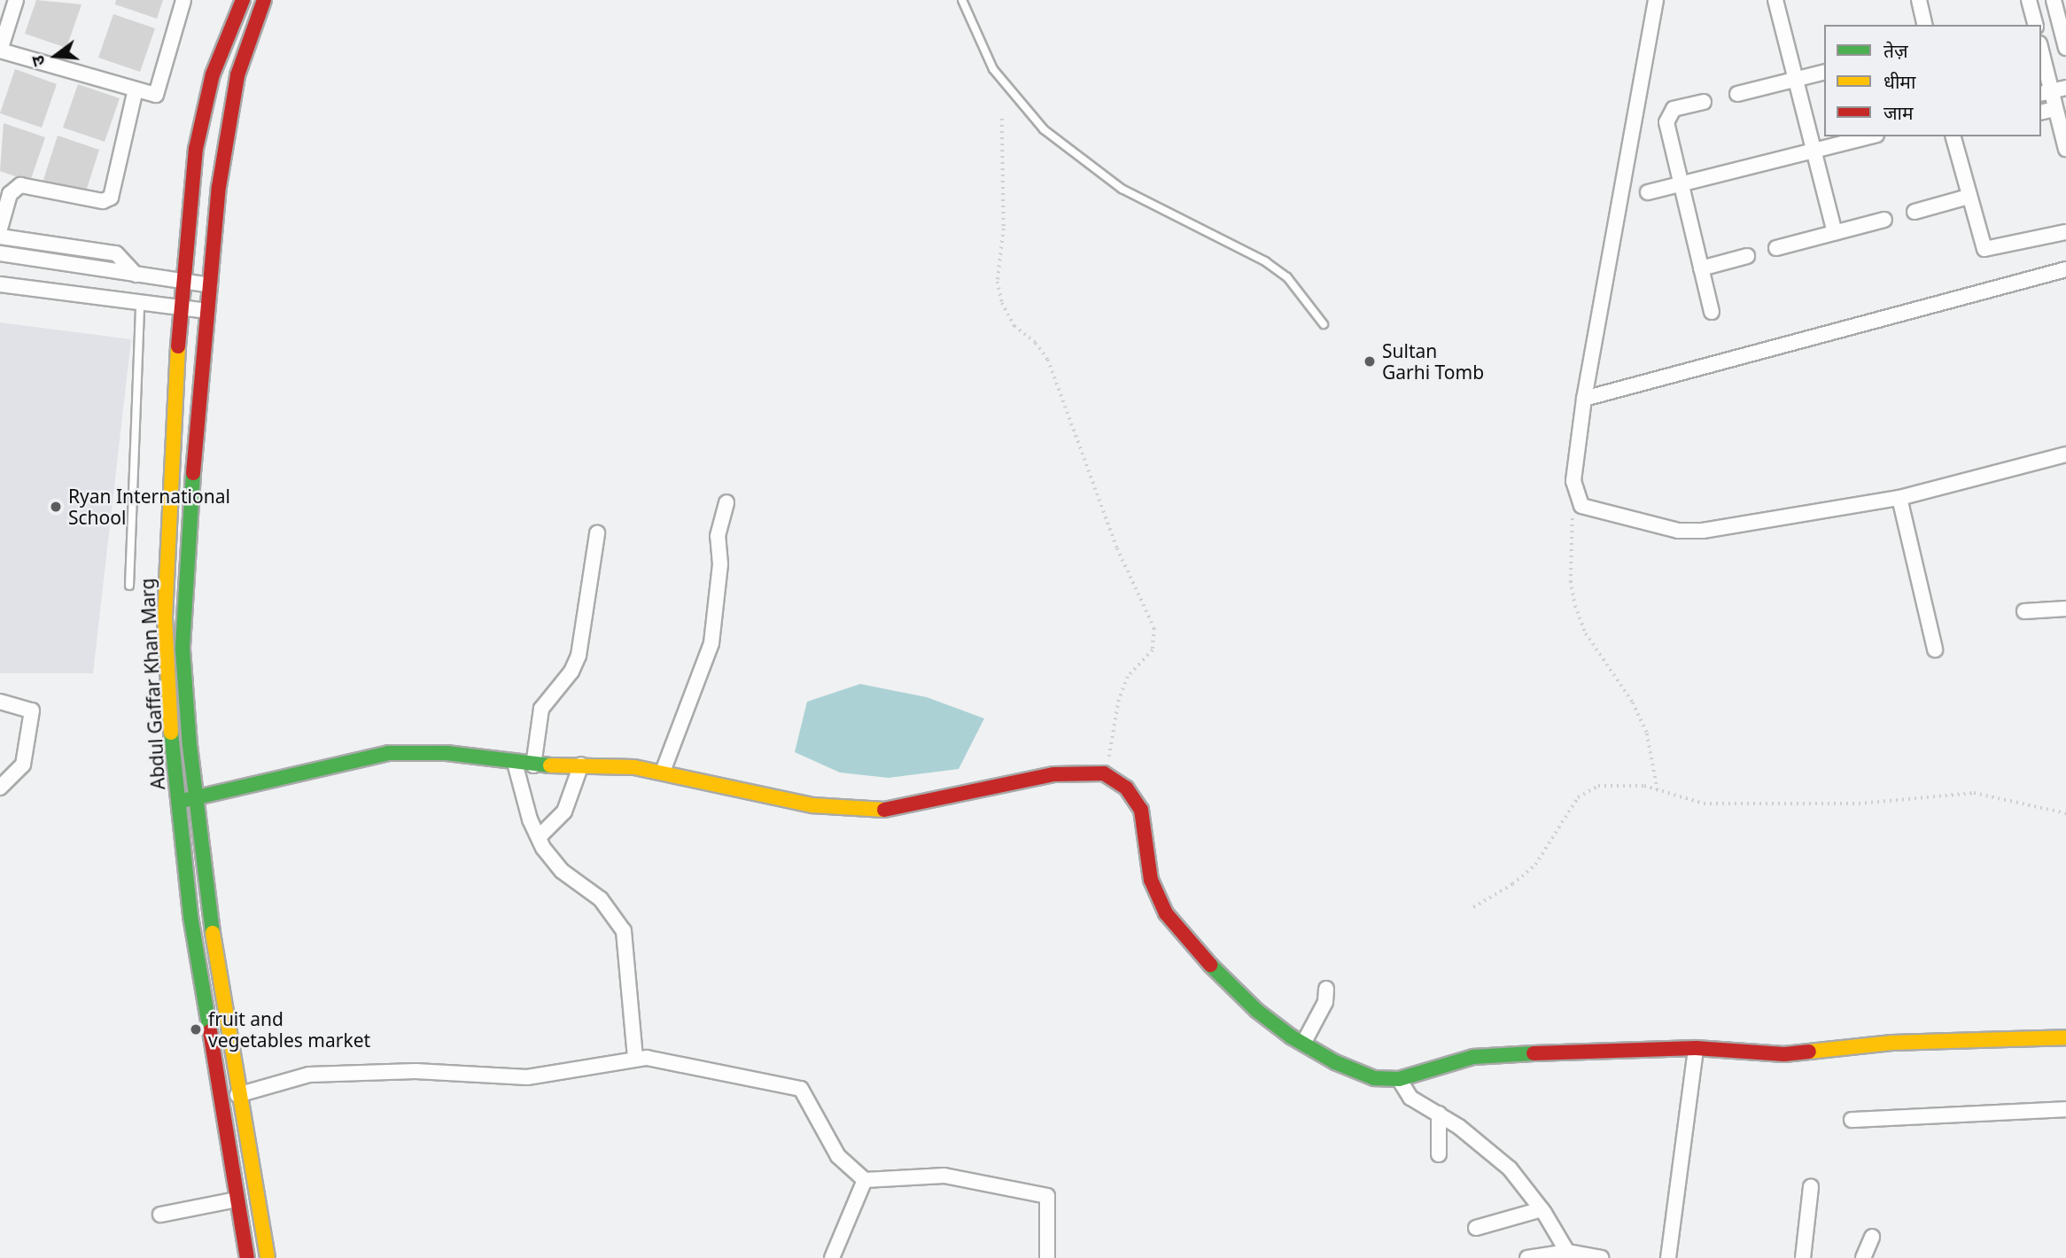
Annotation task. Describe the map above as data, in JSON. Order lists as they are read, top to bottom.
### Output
{
  "streets": {
    "main road": ["Abdul Gaffar Khan Marg"]
  },
  "places": ["Sultan Garhi Tomb", "Ryan International School", "fruit and vegetables market"],
  "legend": ["तेज़", "धीमा", "जाम"],
  "north": "left"
}
